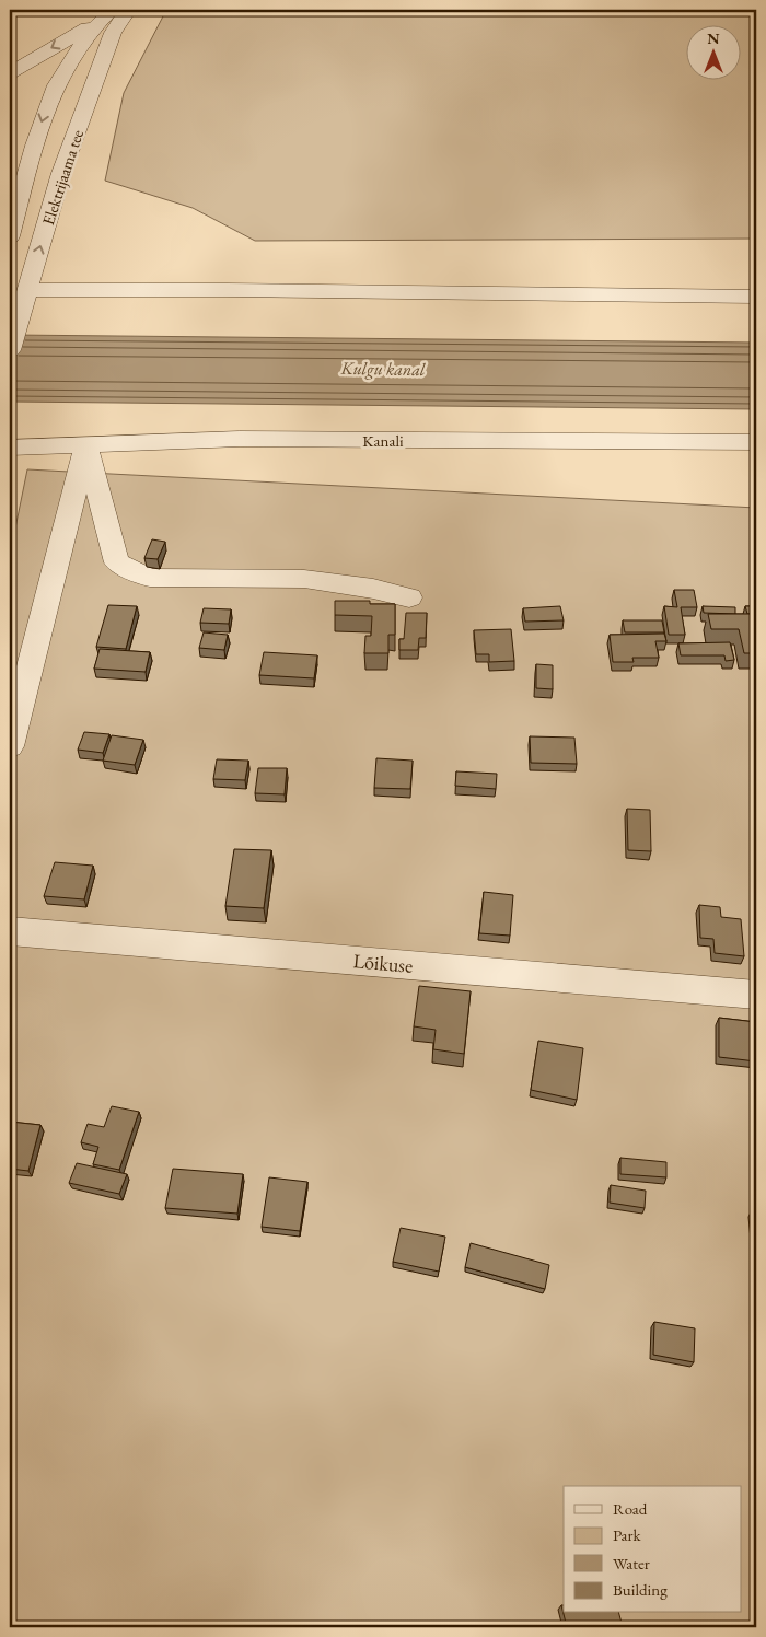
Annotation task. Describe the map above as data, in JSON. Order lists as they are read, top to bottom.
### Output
{
  "streets": {
    "street": ["Elektrijaama tee", "Kanali", "Lõikuse"]
  },
  "water": ["Kulgu kanal"],
  "legend": [
    "Road",
    "Park",
    "Water",
    "Building"
  ],
  "north": "top"
}
